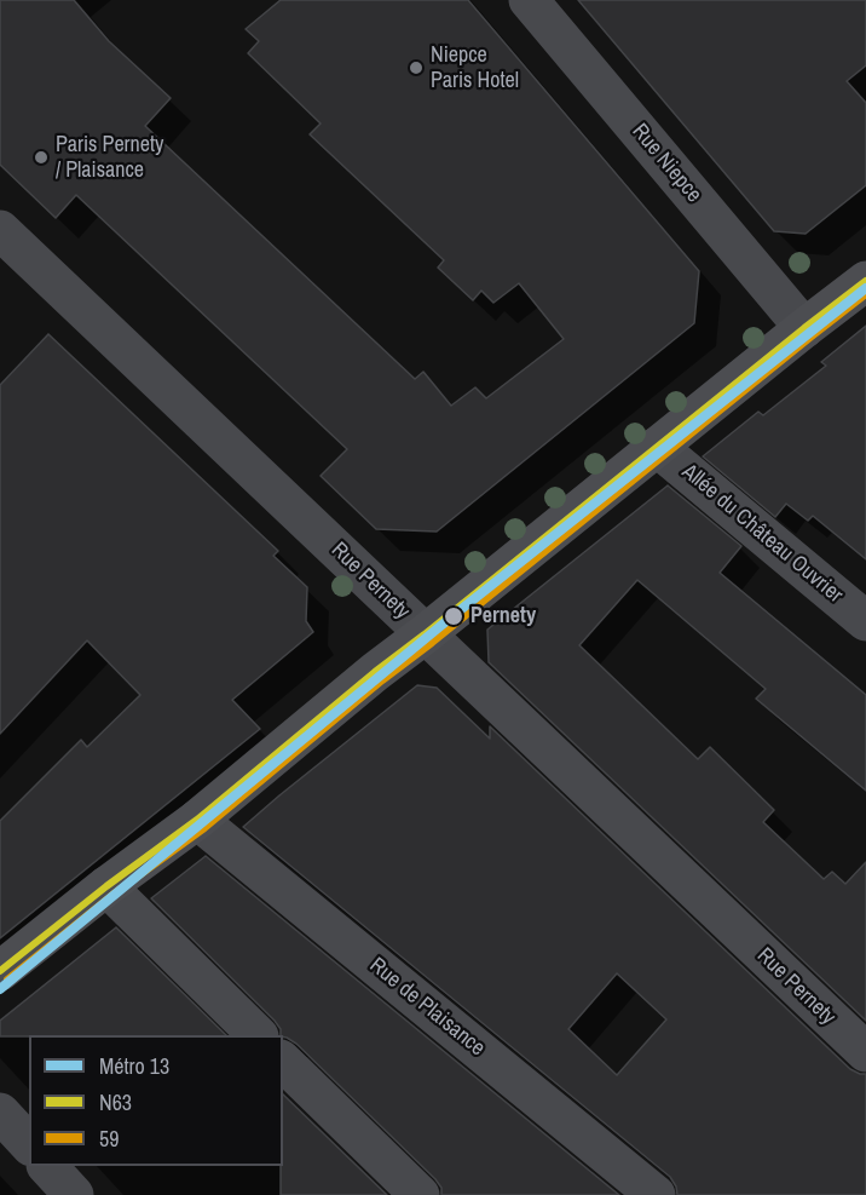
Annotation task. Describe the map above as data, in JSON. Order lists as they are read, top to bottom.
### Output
{
  "streets": {
    "street": [
      "Rue Niepce",
      "Allée du Château Ouvrier",
      "Rue Pernety",
      "Rue de Plaisance"
    ]
  },
  "places": ["Niepce Paris Hotel", "Paris Pernety / Plaisance", "Pernety"],
  "lines": ["transit line N63", "metro line 13", "transit line 59"],
  "legend": ["Métro 13", "N63", "59"]
}
